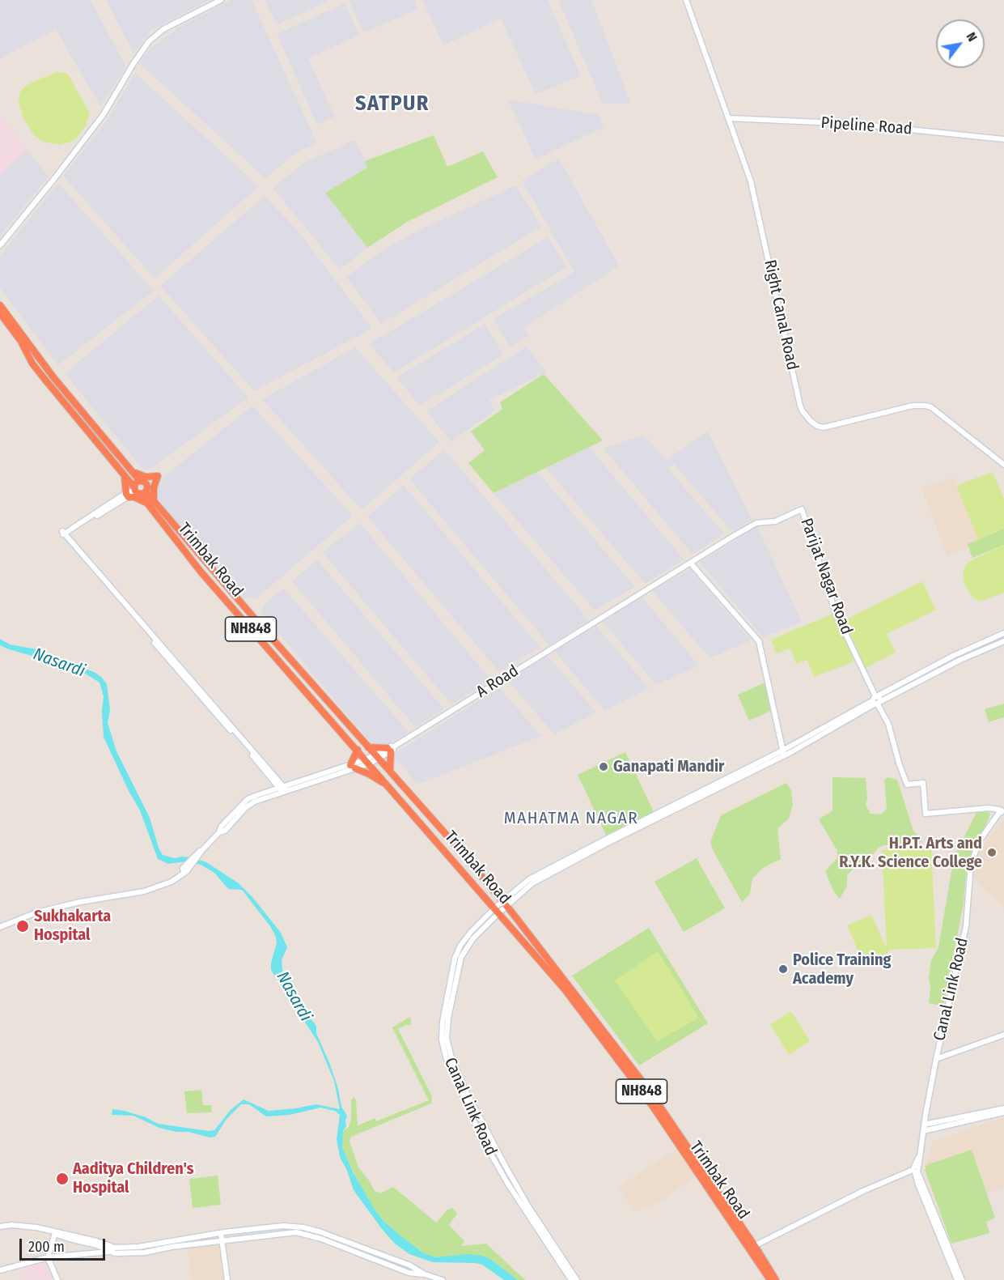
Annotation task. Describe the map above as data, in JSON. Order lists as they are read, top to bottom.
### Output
{
  "streets": {
    "highway": ["Trimbak Road", "NH848"],
    "street": [
      "Pipeline Road",
      "Right Canal Road",
      "Parijat Nagar Road",
      "A Road",
      "Canal Link Road"
    ]
  },
  "crossings": [
    ["Pipeline Road", "Right Canal Road"],
    ["Trimbak Road", "NH848"],
    ["Trimbak Road", "Canal Link Road"],
    ["Parijat Nagar Road", "A Road"],
    ["NH848", "A Road"]
  ],
  "districts": ["SATPUR", "MAHATMA NAGAR"],
  "water": ["Nasardi"],
  "places": [
    "Ganapati Mandir",
    "H.P.T. Arts and R.Y.K. Science College",
    "Sukhakarta Hospital",
    "Police Training Academy",
    "Aaditya Children's Hospital"
  ],
  "scale_bar": "200 m",
  "north": "top right"
}
